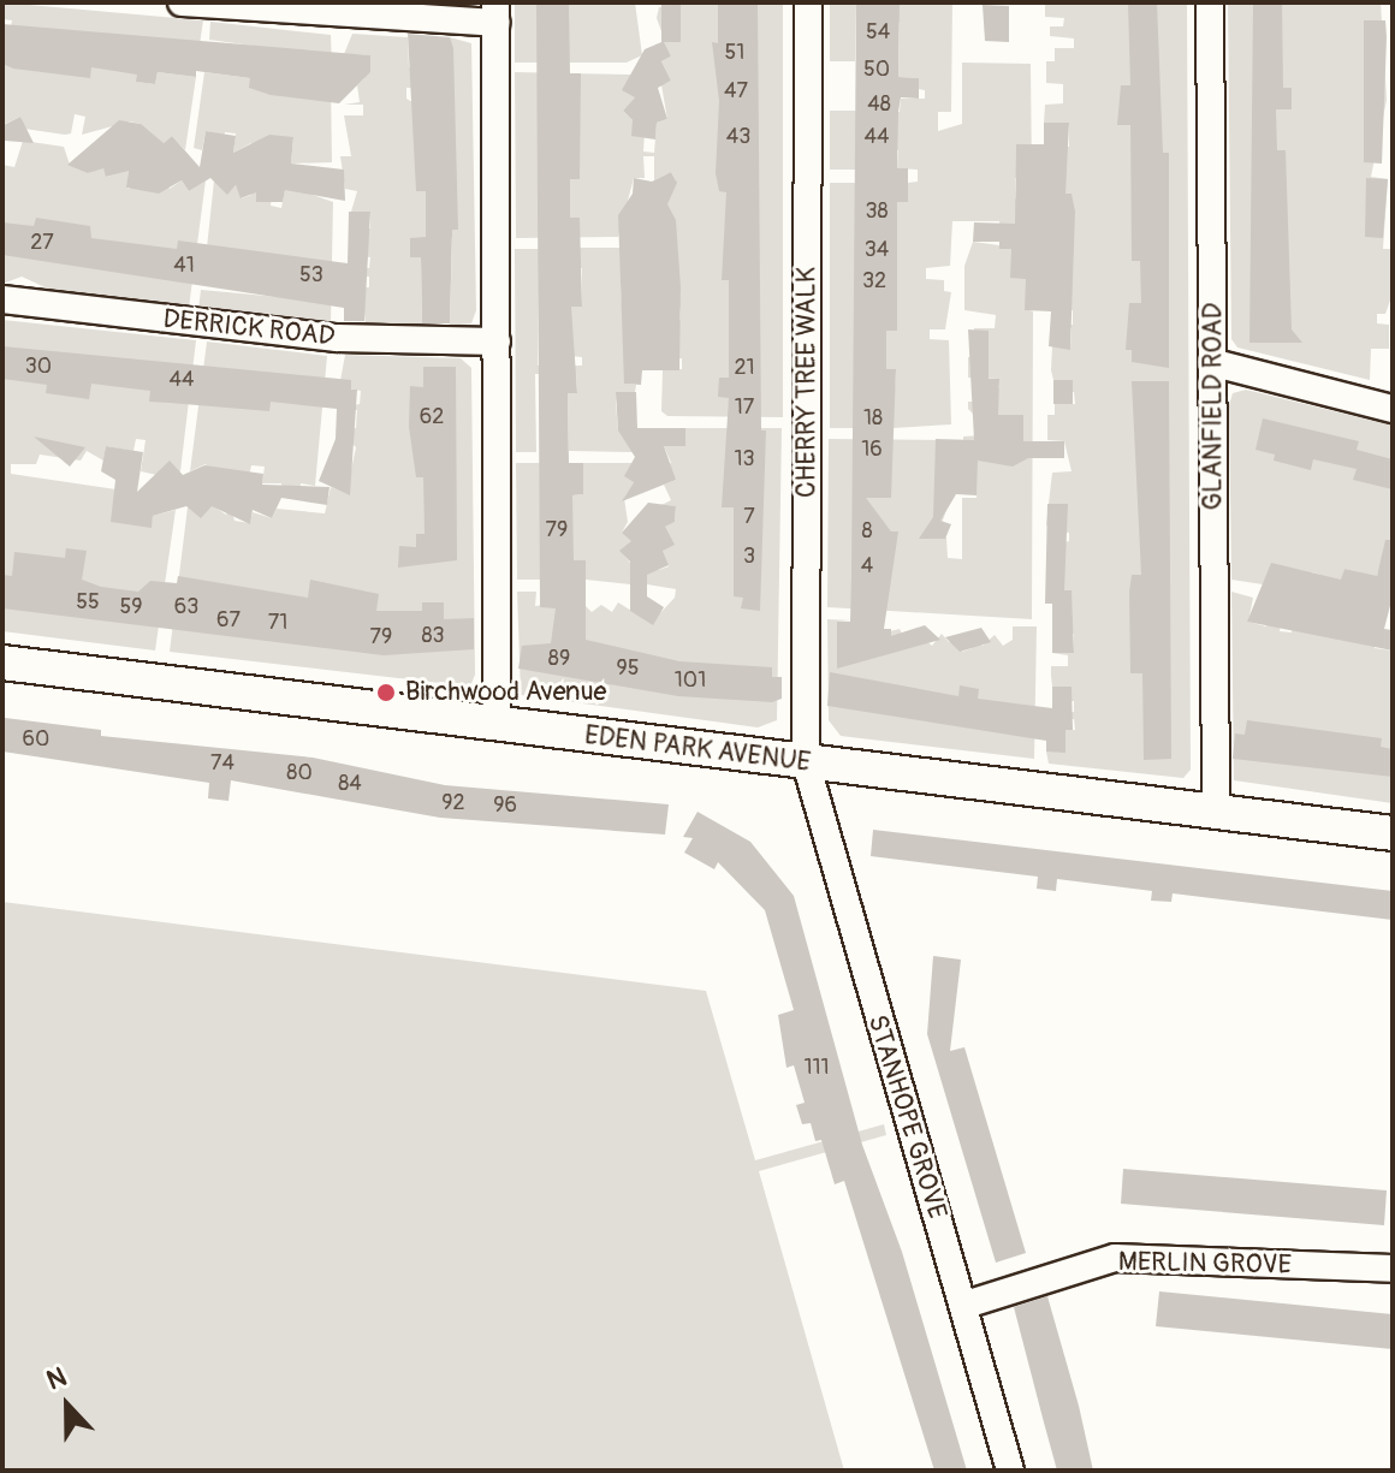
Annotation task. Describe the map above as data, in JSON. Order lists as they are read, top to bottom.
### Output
{
  "streets": {
    "street": [
      "DERRICK ROAD",
      "CHERRY TREE WALK",
      "GLANFIELD ROAD",
      "EDEN PARK AVENUE",
      "STANHOPE GROVE",
      "MERLIN GROVE"
    ]
  },
  "crossings": [
    ["CHERRY TREE WALK", "EDEN PARK AVENUE"],
    ["CHERRY TREE WALK", "STANHOPE GROVE"],
    ["GLANFIELD ROAD", "EDEN PARK AVENUE"],
    ["EDEN PARK AVENUE", "STANHOPE GROVE"],
    ["STANHOPE GROVE", "MERLIN GROVE"]
  ],
  "places": ["Birchwood Avenue"],
  "house_numbers": [
    "54",
    "51",
    "50",
    "47",
    "48",
    "43",
    "44",
    "38",
    "27",
    "34",
    "41",
    "53",
    "32",
    "30",
    "21",
    "44",
    "17",
    "62",
    "18",
    "16",
    "13",
    "7",
    "79",
    "8",
    "3",
    "4",
    "55",
    "59",
    "63",
    "67",
    "71",
    "83",
    "79",
    "89",
    "95",
    "101",
    "60",
    "74",
    "80",
    "84",
    "92",
    "96",
    "111"
  ],
  "north": "top"
}
